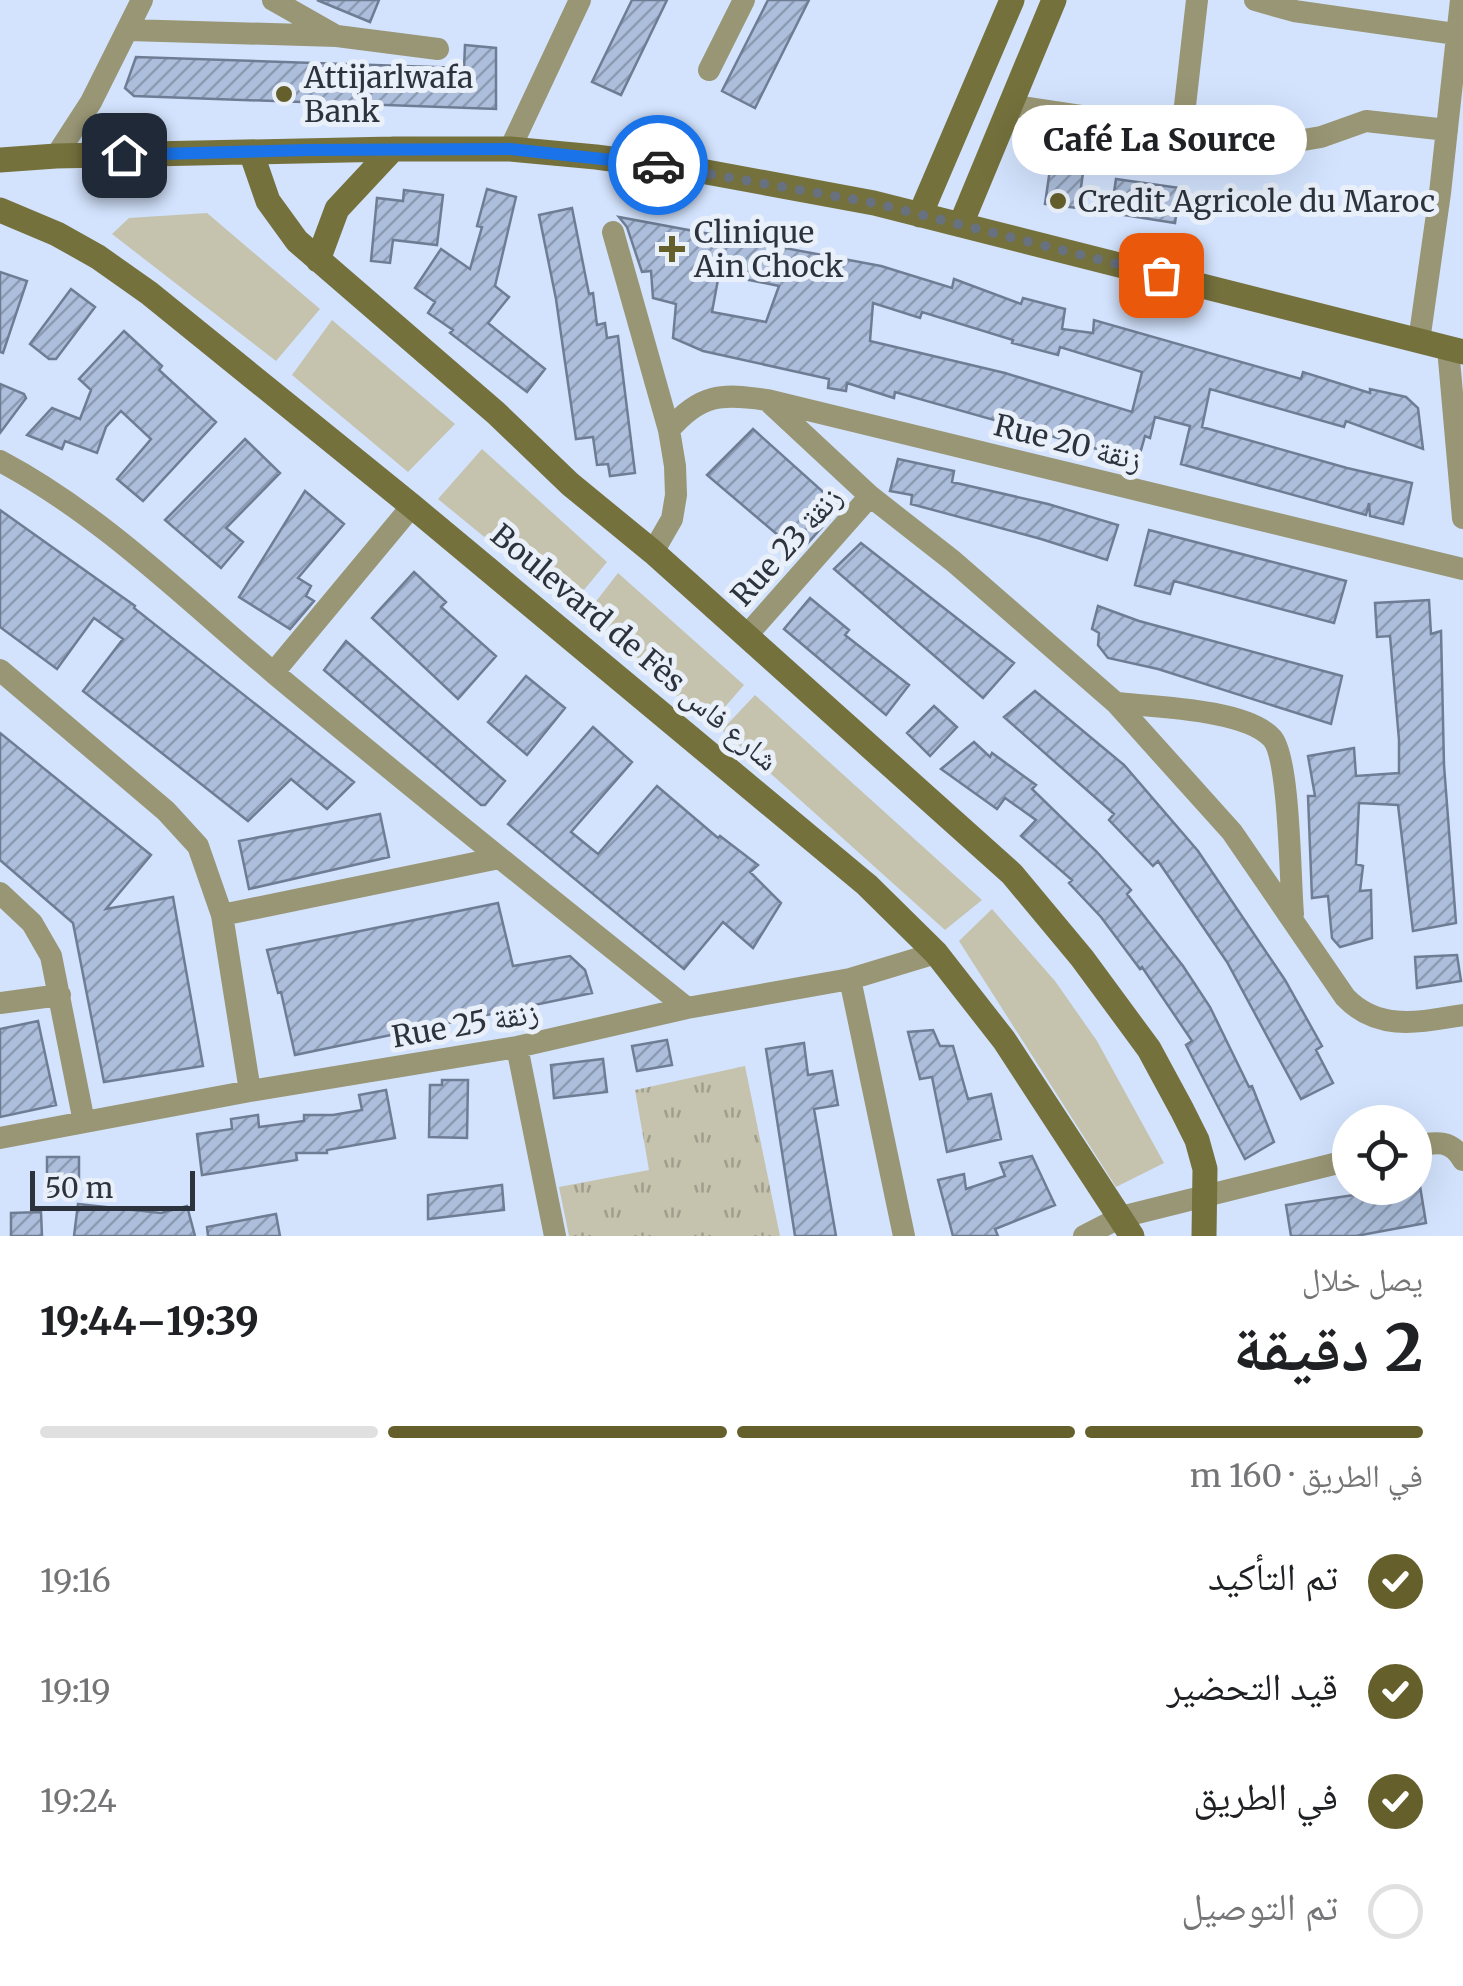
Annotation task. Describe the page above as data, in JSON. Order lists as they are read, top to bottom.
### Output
{
  "streets": {
    "main road": ["Boulevard de Fès شارع فاس"],
    "street": ["Rue 20 زنقة", "Rue 23 زنقة", "Rue 25 زنقة"]
  },
  "crossings": [
    ["Boulevard de Fès شارع فاس", "Rue 25 زنقة"]
  ],
  "places": {
    "other": ["Attijarlwafa Bank", "Credit Agricole du Maroc", "Café La Source"],
    "health": ["Clinique Ain Chock"]
  },
  "scale_bar": "50 m",
  "page": {
    "bubble": "Café La Source",
    "scale": "50 m",
    "heading": ["2 دقيقة", "يصل خلال", "19:39–19:44"],
    "bar": "في الطريق · 160 m",
    "list": [
      ["تم التأكيد", "19:16"],
      ["قيد التحضير", "19:19"],
      ["في الطريق", "19:24"],
      "تم التوصيل"
    ]
  }
}
